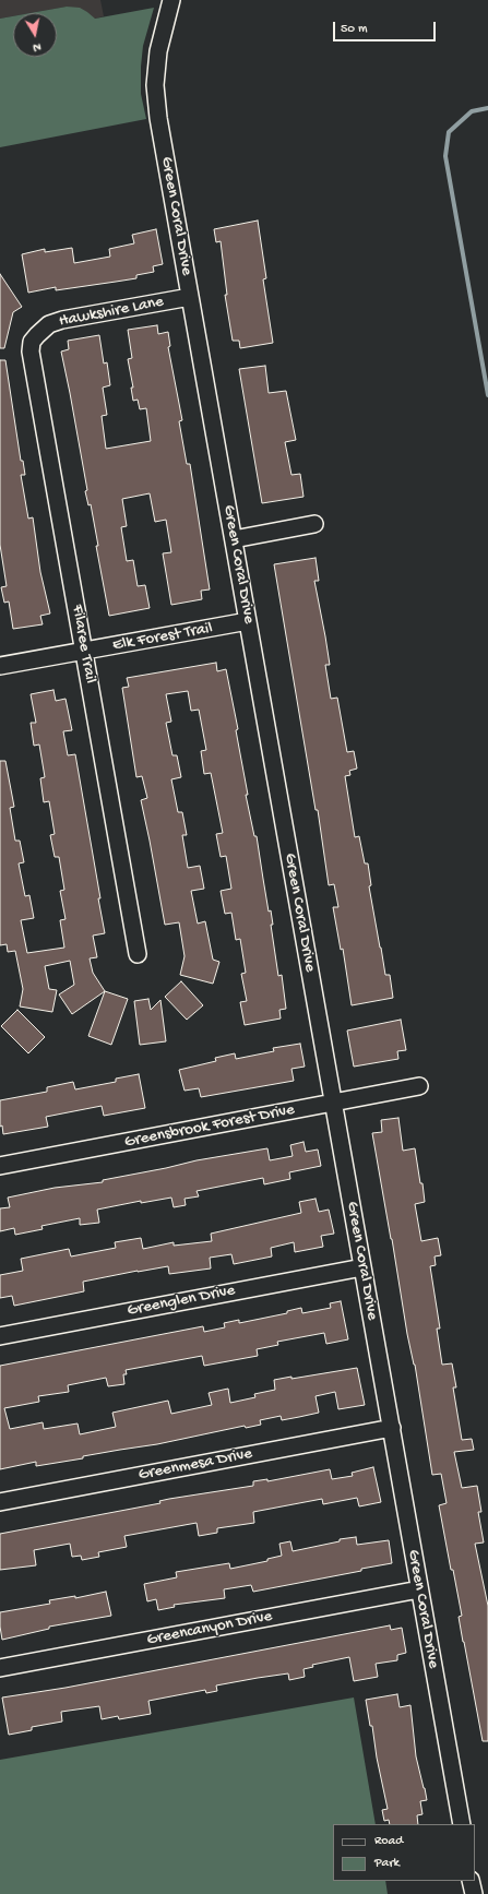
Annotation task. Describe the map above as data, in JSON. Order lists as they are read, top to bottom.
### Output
{
  "streets": {
    "street": [
      "Green Coral Drive",
      "Hawkshire Lane",
      "Elk Forest Trail",
      "Filaree Trail",
      "Greensbrook Forest Drive",
      "Greenglen Drive",
      "Greenmesa Drive",
      "Greencanyon Drive"
    ]
  },
  "crossings": [
    ["Green Coral Drive", "Hawkshire Lane"],
    ["Green Coral Drive", "Elk Forest Trail"],
    ["Green Coral Drive", "Greensbrook Forest Drive"],
    ["Green Coral Drive", "Greenglen Drive"],
    ["Green Coral Drive", "Greenmesa Drive"],
    ["Green Coral Drive", "Greencanyon Drive"],
    ["Hawkshire Lane", "Filaree Trail"],
    ["Elk Forest Trail", "Filaree Trail"]
  ],
  "legend": ["Road", "Park"],
  "scale_bar": "50 m",
  "north": "bottom"
}
